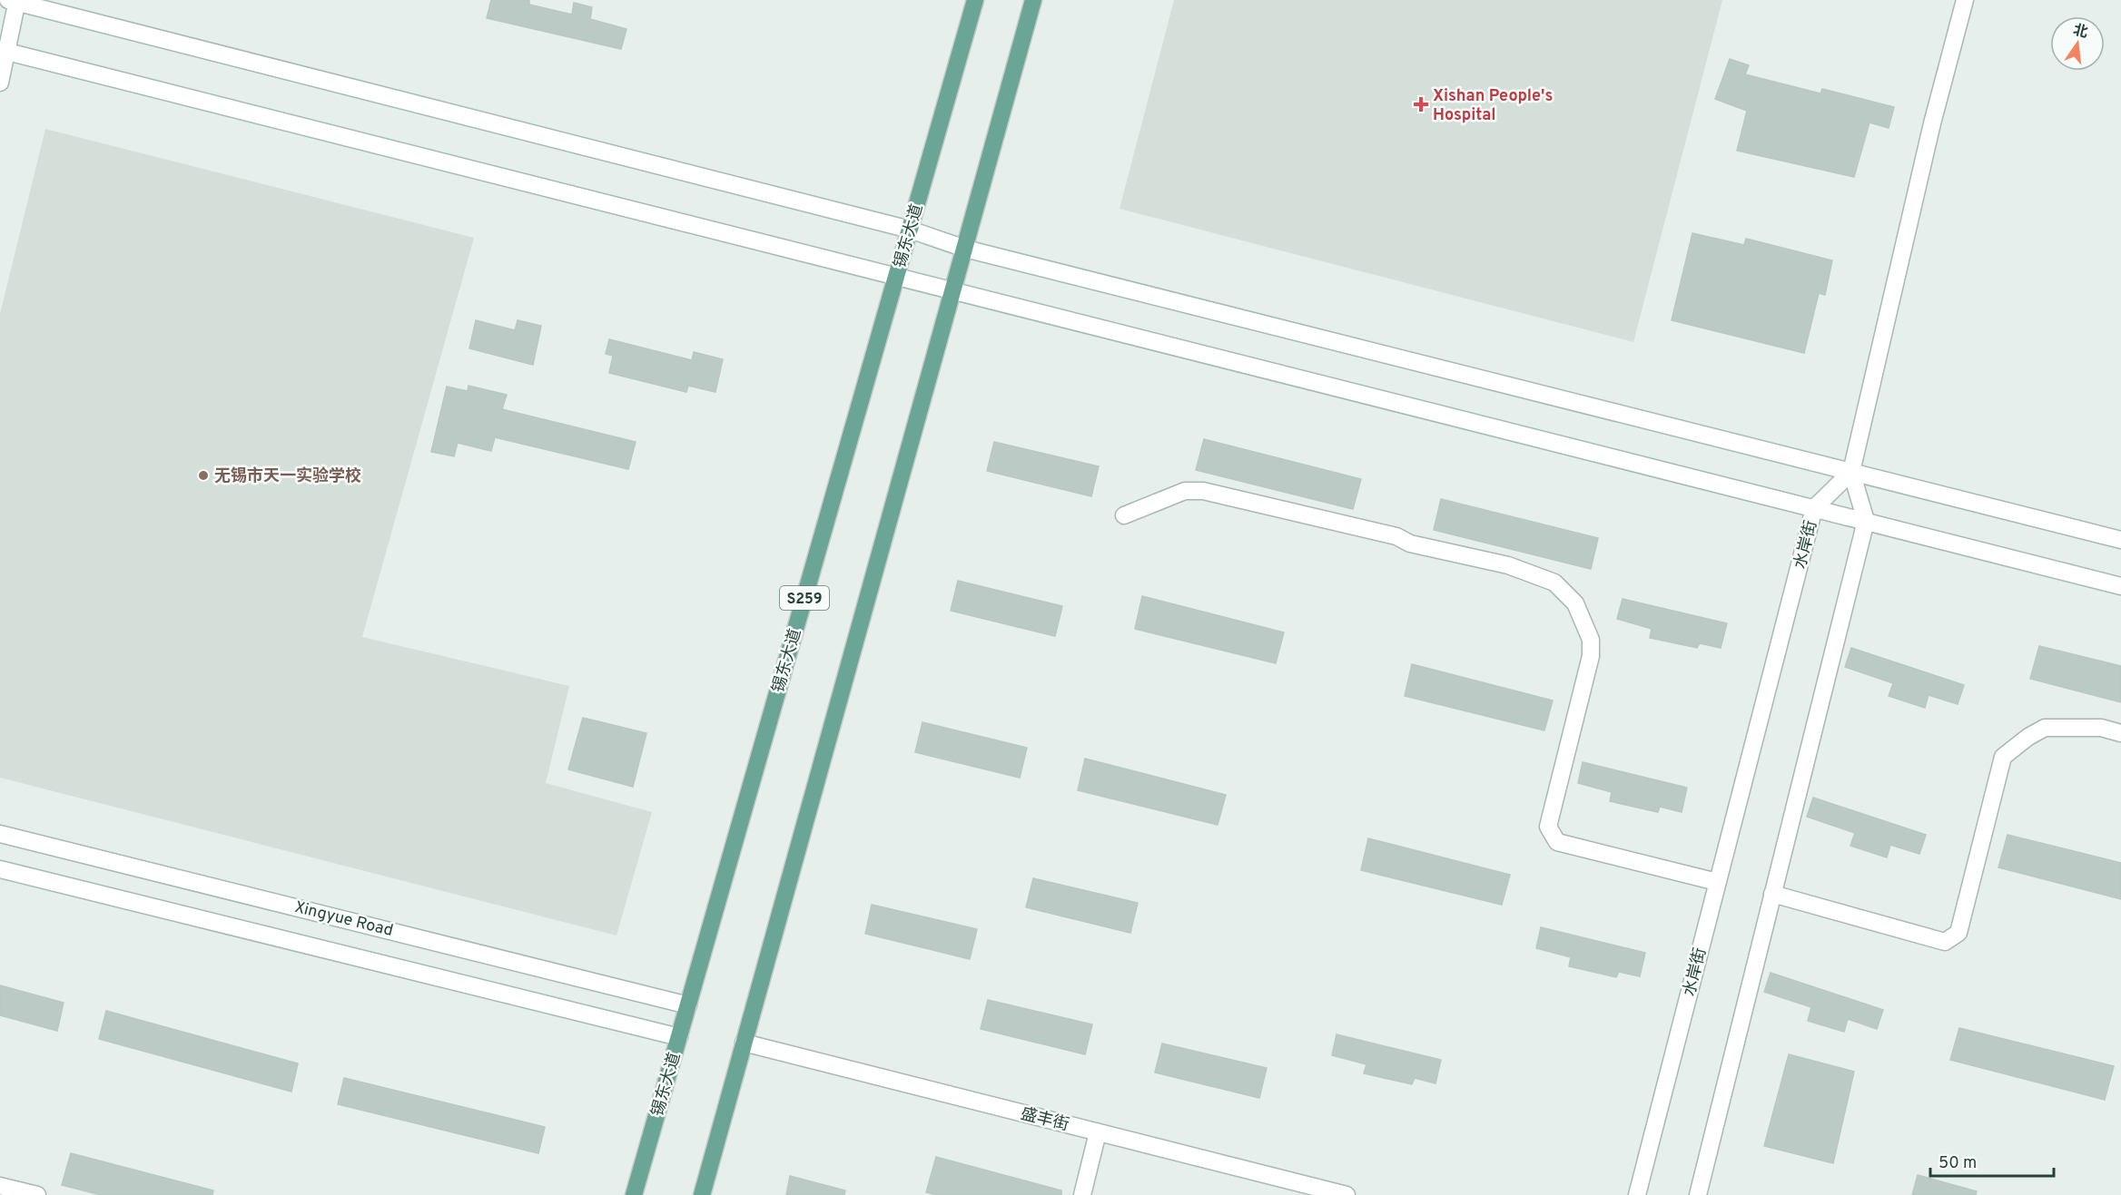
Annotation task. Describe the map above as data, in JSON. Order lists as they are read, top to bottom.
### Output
{
  "streets": {
    "main road": ["锡东大道", "S259"],
    "street": ["水岸街", "Xingyue Road", "盛丰街"]
  },
  "crossings": [
    ["锡东大道", "Xingyue Road"]
  ],
  "places": {
    "health": ["Xishan People's Hospital"],
    "other": ["无锡市天一实验学校"]
  },
  "scale_bar": "50 m",
  "north": "top"
}
